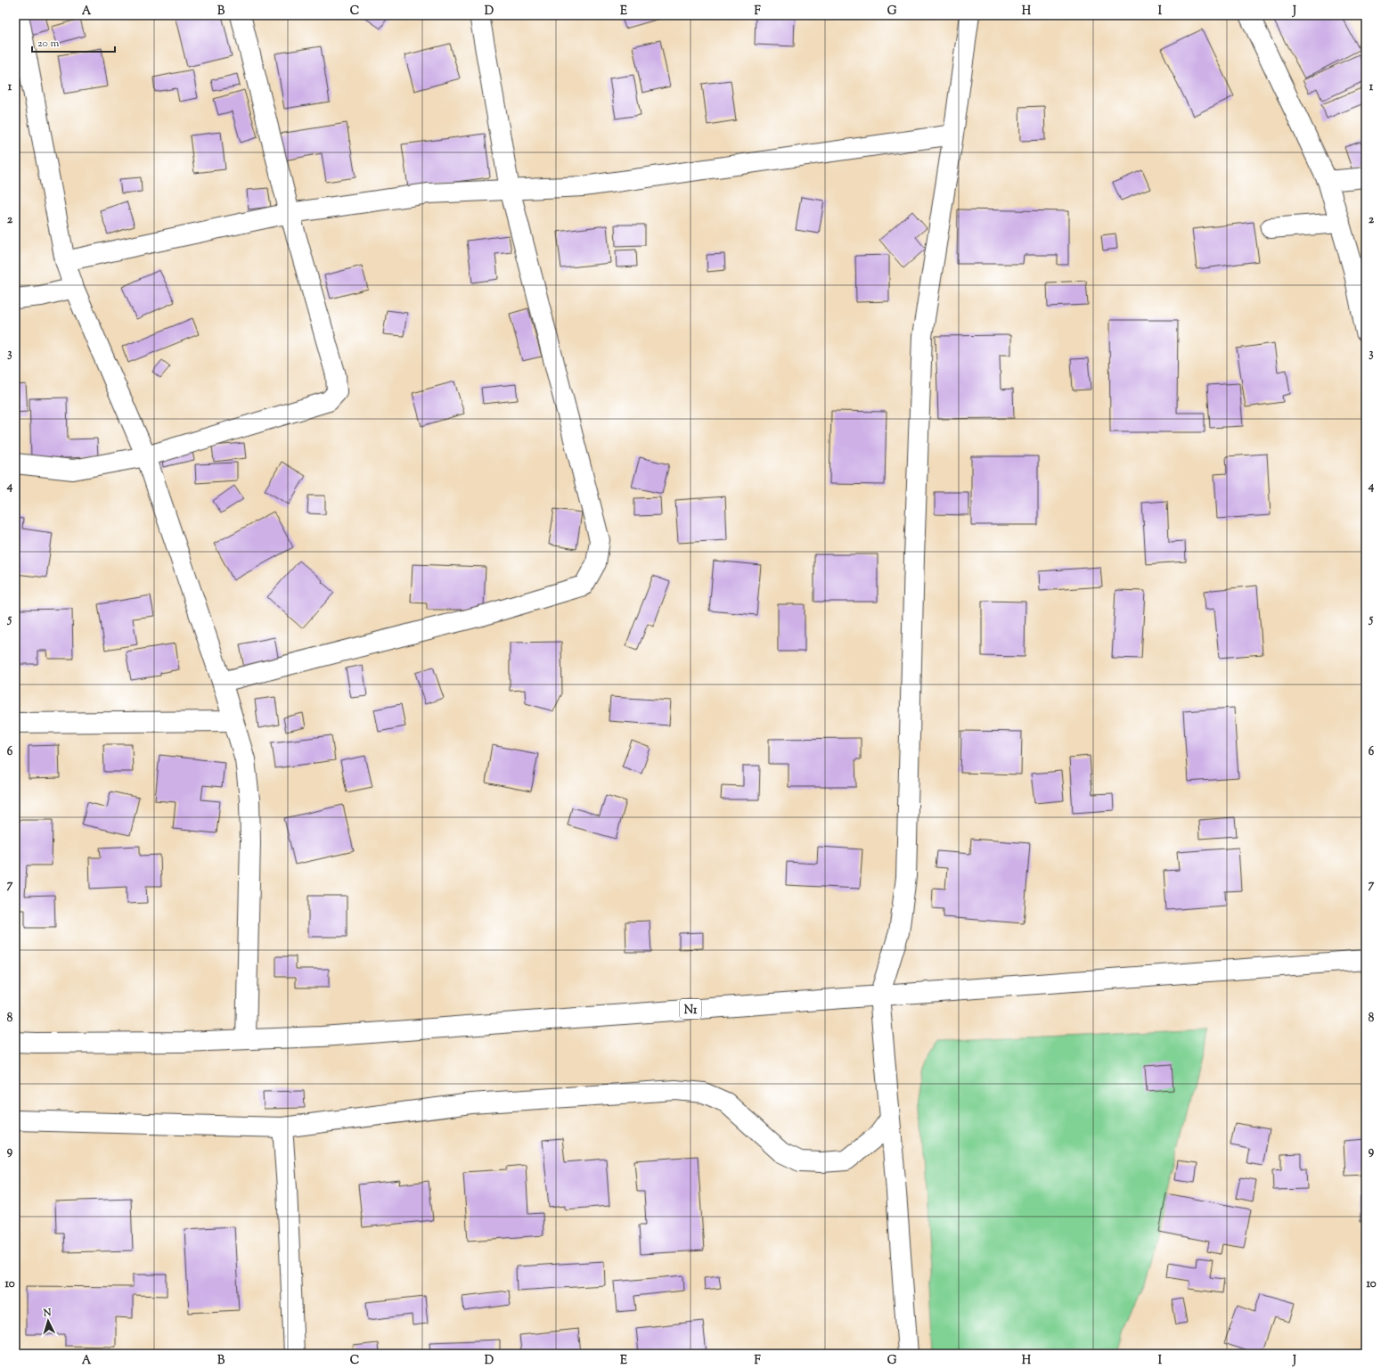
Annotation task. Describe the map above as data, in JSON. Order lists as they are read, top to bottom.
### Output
{
  "streets": {
    "main road": ["N1"]
  },
  "scale_bar": "20 m",
  "north": "top",
  "grid": {
    "columns": [
      "A",
      "B",
      "C",
      "D",
      "E",
      "F",
      "G",
      "H",
      "I",
      "J"
    ],
    "rows": [
      "1",
      "2",
      "3",
      "4",
      "5",
      "6",
      "7",
      "8",
      "9",
      "10"
    ]
  }
}
